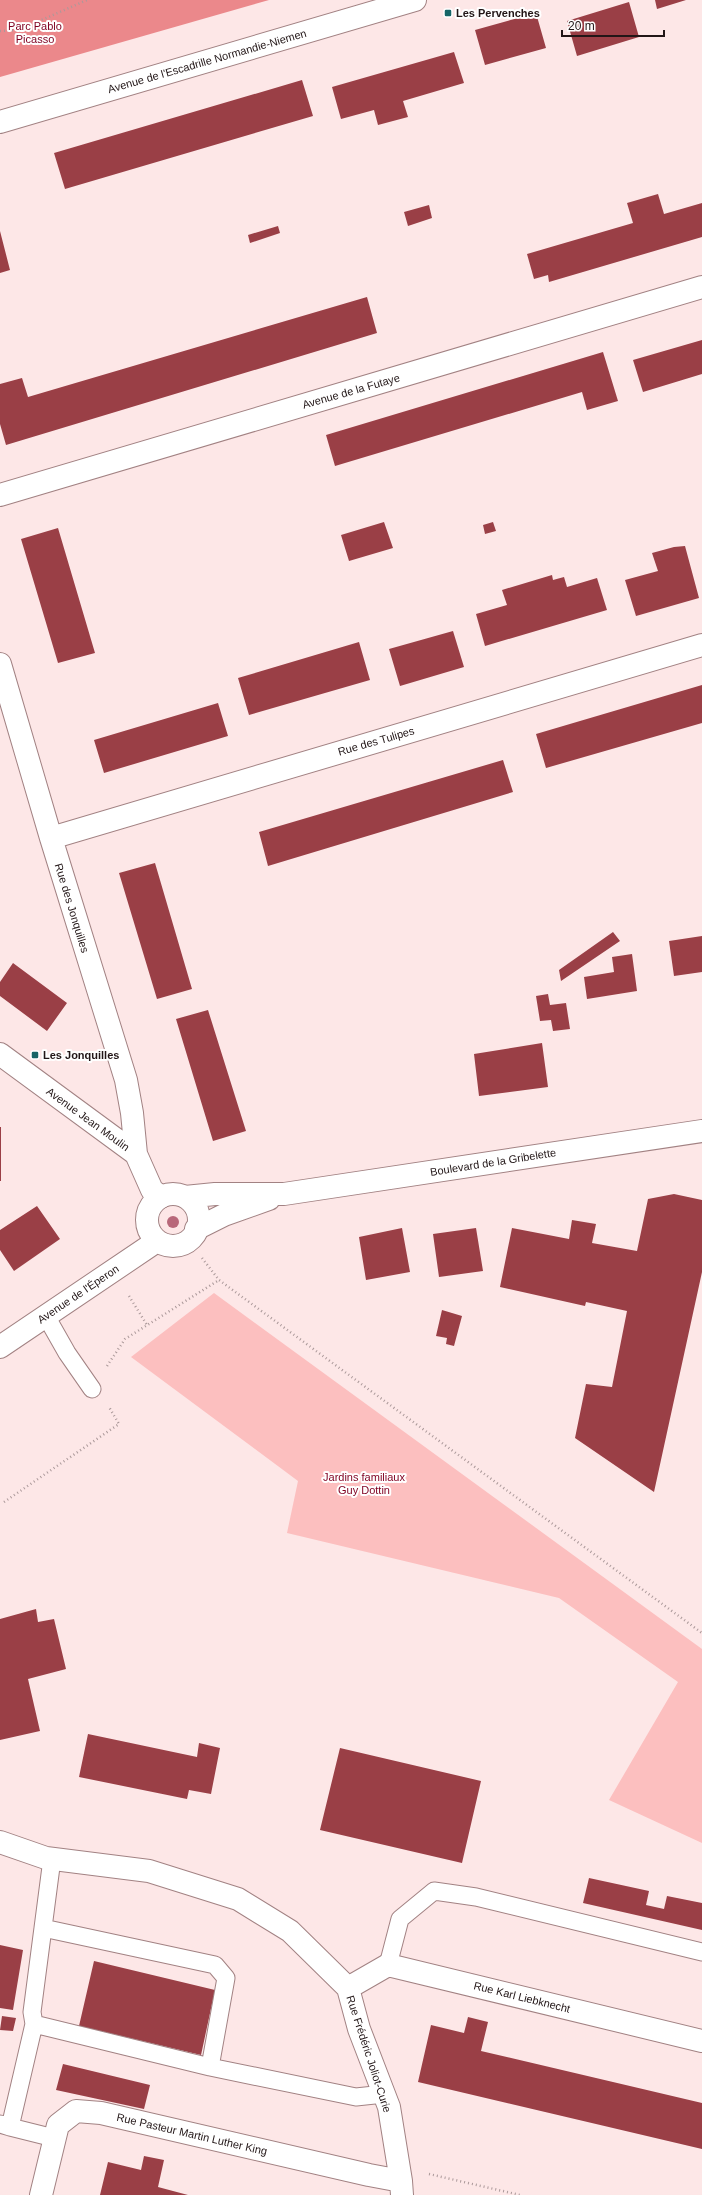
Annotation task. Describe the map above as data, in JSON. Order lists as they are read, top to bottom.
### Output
{
  "streets": {
    "street": [
      "Avenue de l'Escadrille Normandie-Niemen",
      "Avenue de la Futaye",
      "Rue des Tulipes",
      "Rue des Jonquilles",
      "Avenue Jean Moulin",
      "Boulevard de la Gribelette",
      "Avenue de l'Éperon",
      "Rue Karl Liebknecht",
      "Rue Frédéric Joliot-Curie",
      "Rue Pasteur Martin Luther King"
    ]
  },
  "crossings": [
    ["Rue des Tulipes", "Rue des Jonquilles"],
    ["Rue des Jonquilles", "Avenue Jean Moulin"],
    ["Avenue Jean Moulin", "Boulevard de la Gribelette"],
    ["Avenue Jean Moulin", "Avenue de l'Éperon"],
    ["Boulevard de la Gribelette", "Avenue de l'Éperon"],
    ["Rue Frédéric Joliot-Curie", "Rue Pasteur Martin Luther King"]
  ],
  "parks": ["Parc Pablo Picasso", "Jardins familiaux Guy Dottin"],
  "places": {
    "transit": ["Les Pervenches", "Les Jonquilles"]
  },
  "scale_bar": "20 m"
}
